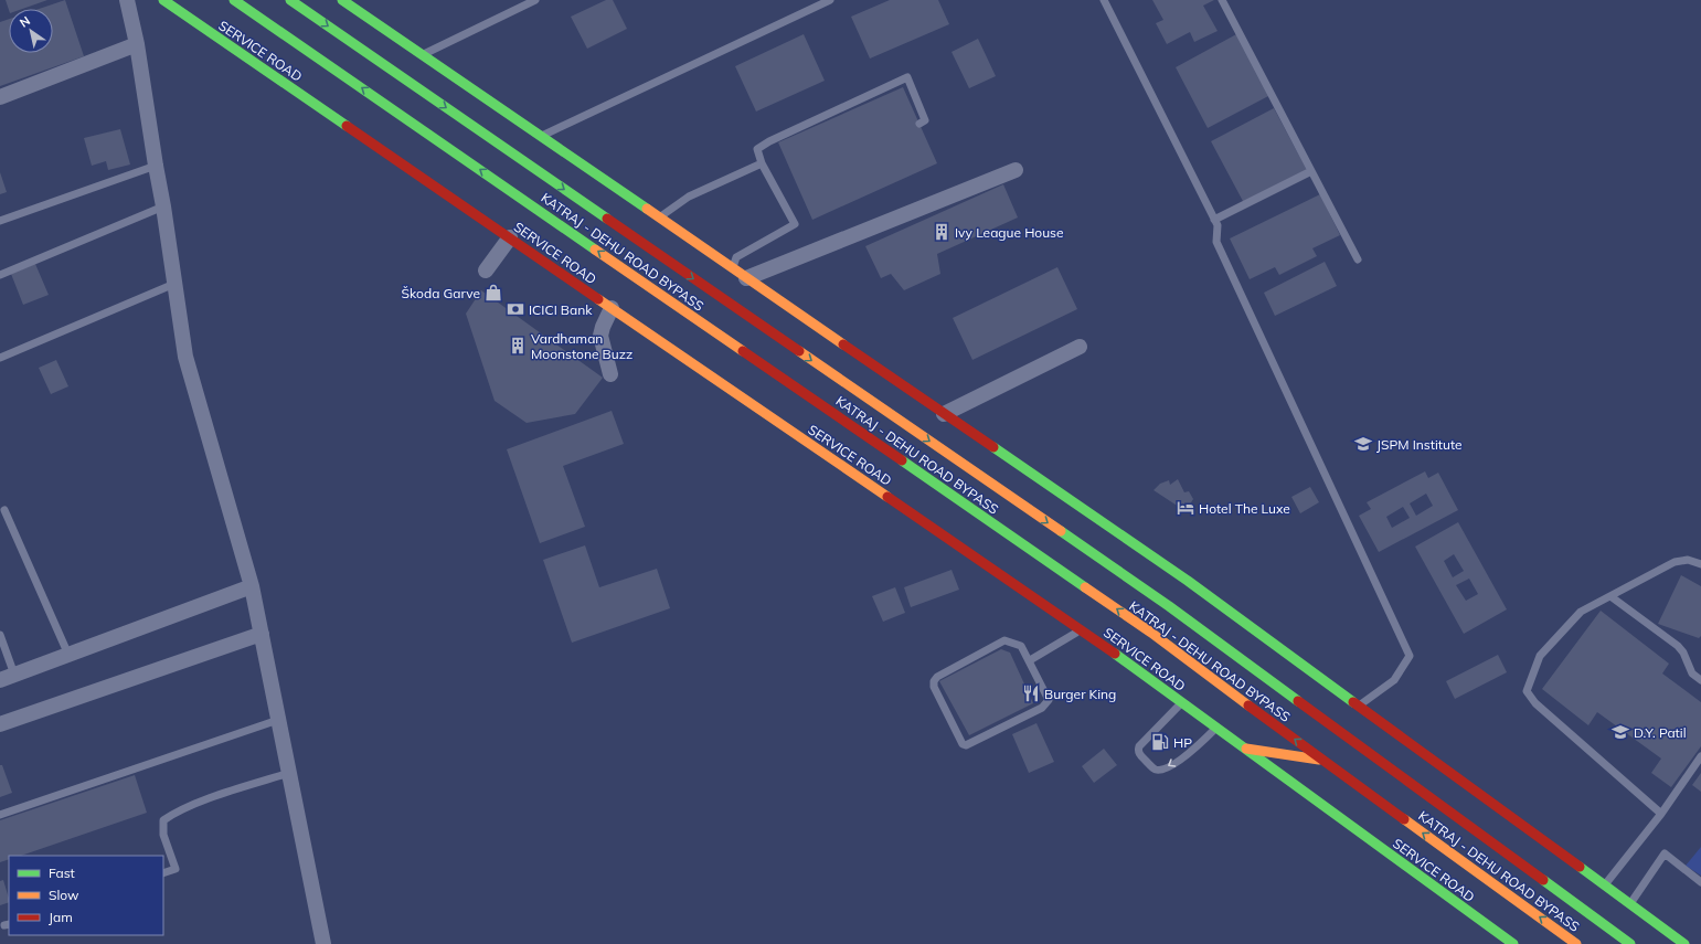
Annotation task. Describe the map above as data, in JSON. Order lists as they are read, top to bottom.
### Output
{
  "streets": {
    "main road": ["SERVICE ROAD", "KATRAJ - DEHU ROAD BYPASS"]
  },
  "places": {
    "building": ["Ivy League House", "Vardhaman Moonstone Buzz"],
    "shop": ["Škoda Garve"],
    "bank": ["ICICI Bank"],
    "school or university": ["JSPM Institute", "D.Y. Patil"],
    "hotel": ["Hotel The Luxe"],
    "restaurant": ["Burger King"],
    "fuel station": ["HP"]
  },
  "legend": ["Fast", "Slow", "Jam"],
  "north": "top left"
}
